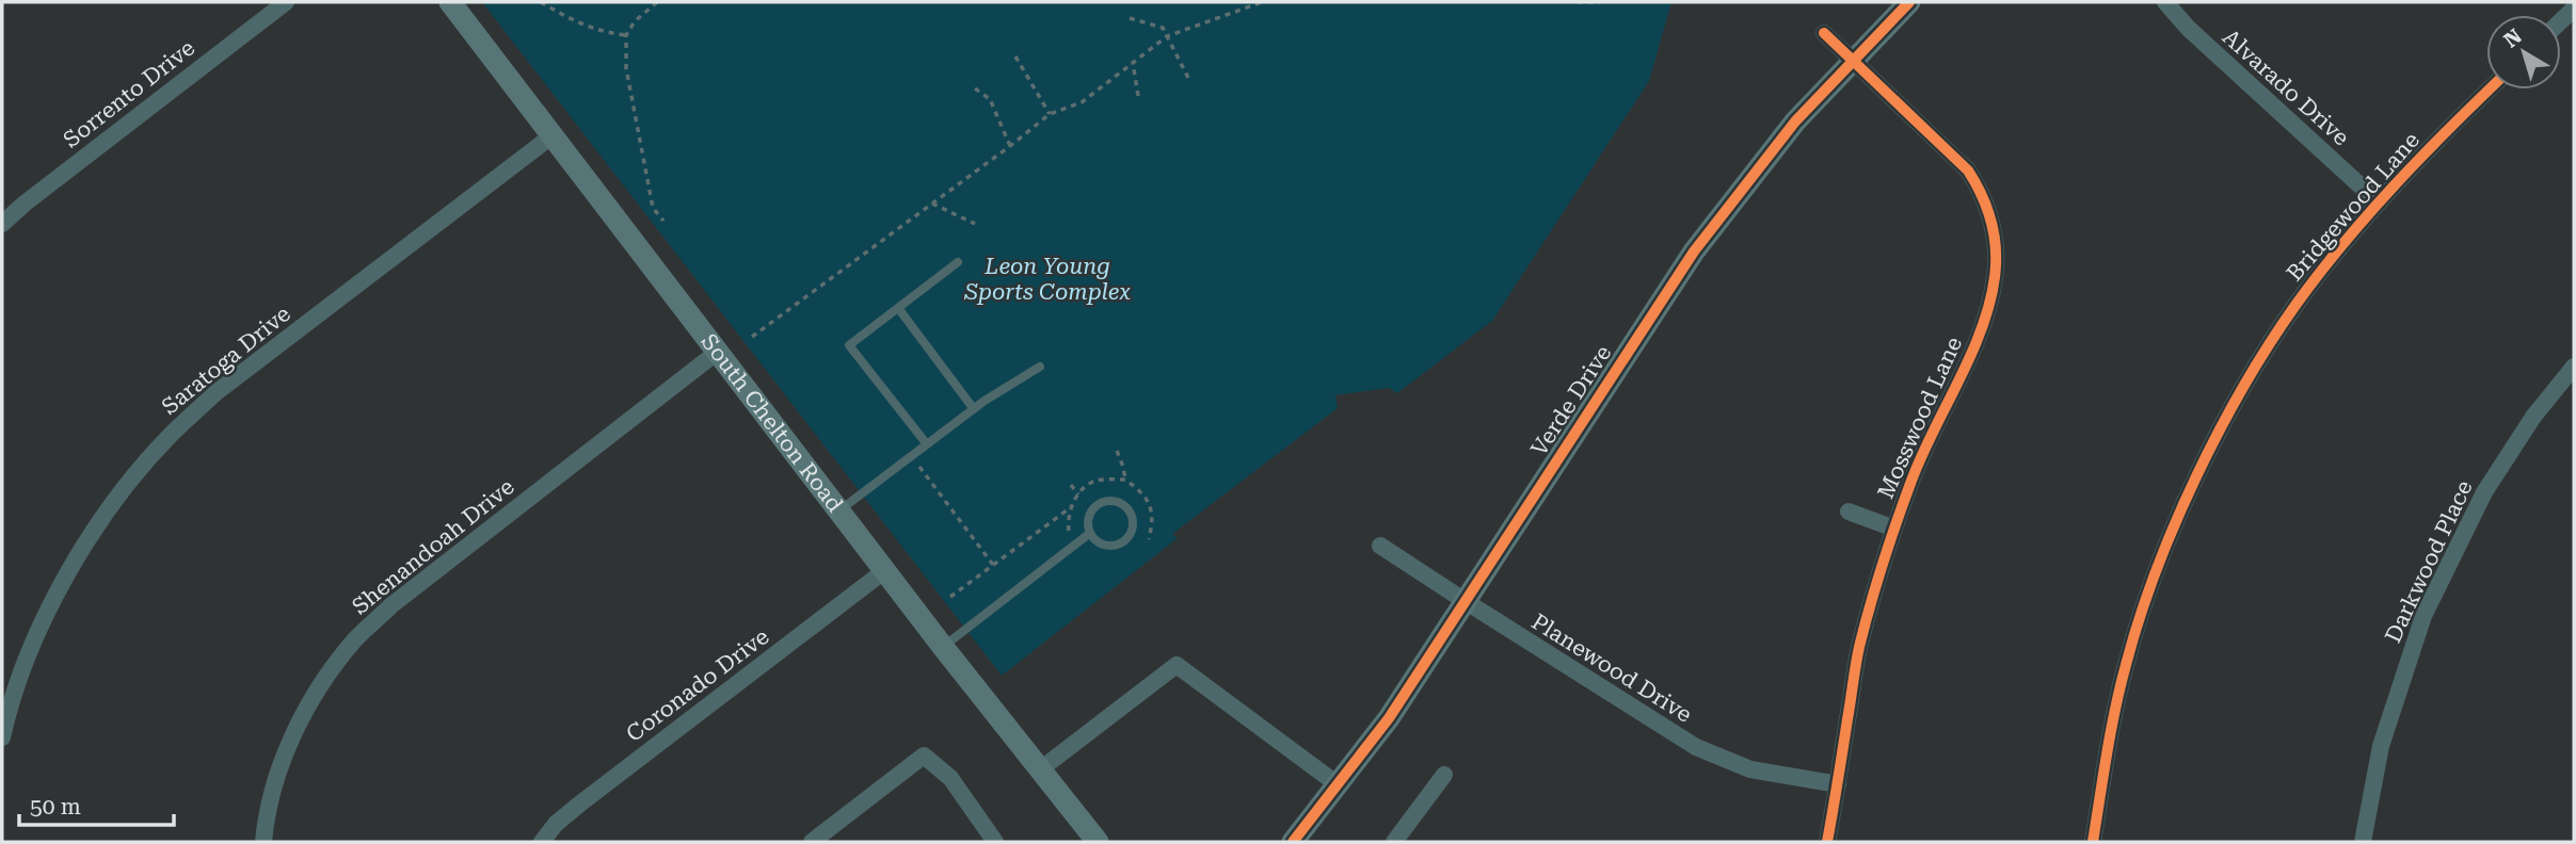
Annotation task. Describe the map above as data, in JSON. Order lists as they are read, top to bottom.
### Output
{
  "streets": {
    "main road": ["Verde Drive", "South Chelton Road"],
    "street": [
      "Alvarado Drive",
      "Sorrento Drive",
      "Bridgewood Lane",
      "Saratoga Drive",
      "Mosswood Lane",
      "Shenandoah Drive",
      "Darkwood Place",
      "Planewood Drive",
      "Coronado Drive"
    ]
  },
  "crossings": [
    ["Alvarado Drive", "Bridgewood Lane"],
    ["Saratoga Drive", "South Chelton Road"],
    ["Verde Drive", "Mosswood Lane"],
    ["Verde Drive", "Planewood Drive"],
    ["Mosswood Lane", "Planewood Drive"],
    ["South Chelton Road", "Shenandoah Drive"],
    ["South Chelton Road", "Coronado Drive"]
  ],
  "parks": ["Leon Young Sports Complex"],
  "scale_bar": "50 m",
  "north": "top left"
}
